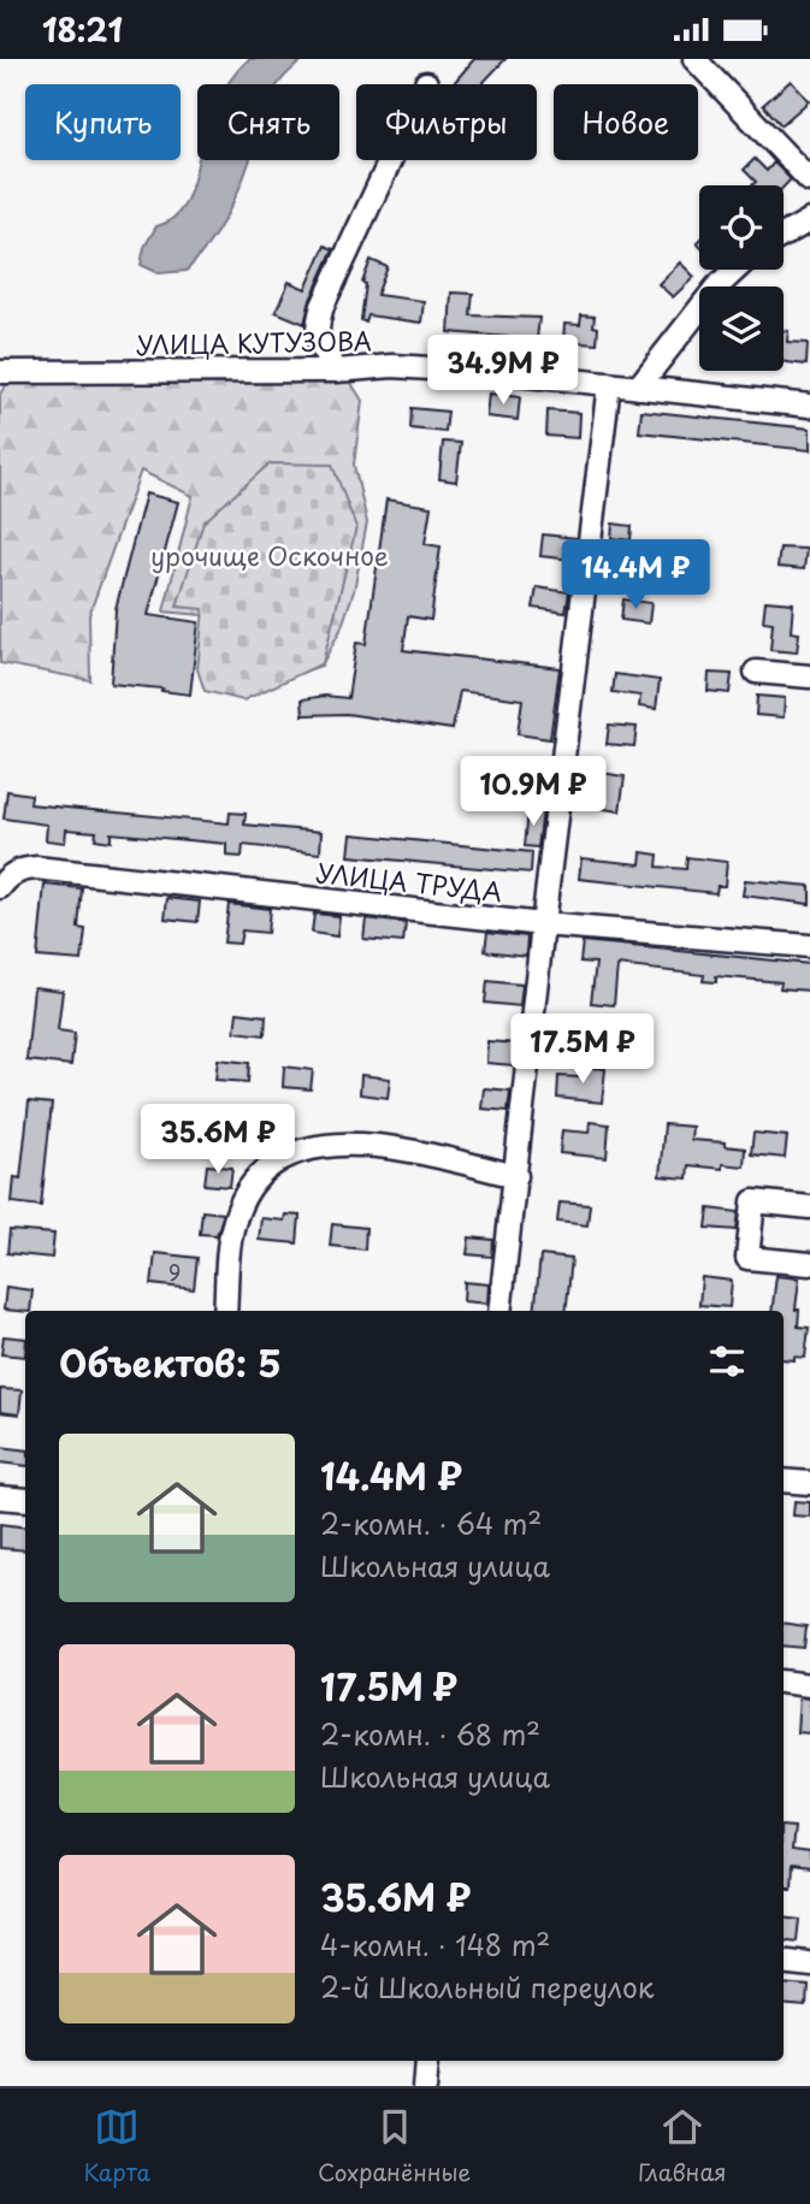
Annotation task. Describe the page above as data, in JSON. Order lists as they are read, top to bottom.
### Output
{
  "streets": {
    "street": ["УЛИЦА КУТУЗОВА", "УЛИЦА ТРУДА"]
  },
  "parks": ["урочище Оскочное"],
  "house_numbers": ["9"],
  "page": {
    "status": "18:21",
    "chip": [
      "Купить",
      "Снять",
      "Фильтры",
      "Новое"
    ],
    "price": [
      "34.9M ₽",
      "14.4M ₽",
      "10.9M ₽",
      "17.5M ₽",
      "35.6M ₽"
    ],
    "heading": "Объектов: 5",
    "list": [
      {
        "name": "14.4M ₽",
        "note": "2-комн. · 64 m² · Школьная улица"
      },
      {
        "name": "17.5M ₽",
        "note": "2-комн. · 68 m² · Школьная улица"
      },
      {
        "name": "35.6M ₽",
        "note": "4-комн. · 148 m² · 2-й Школьный переулок"
      }
    ],
    "tabs": ["Карта", "Сохранённые", "Главная"]
  }
}
